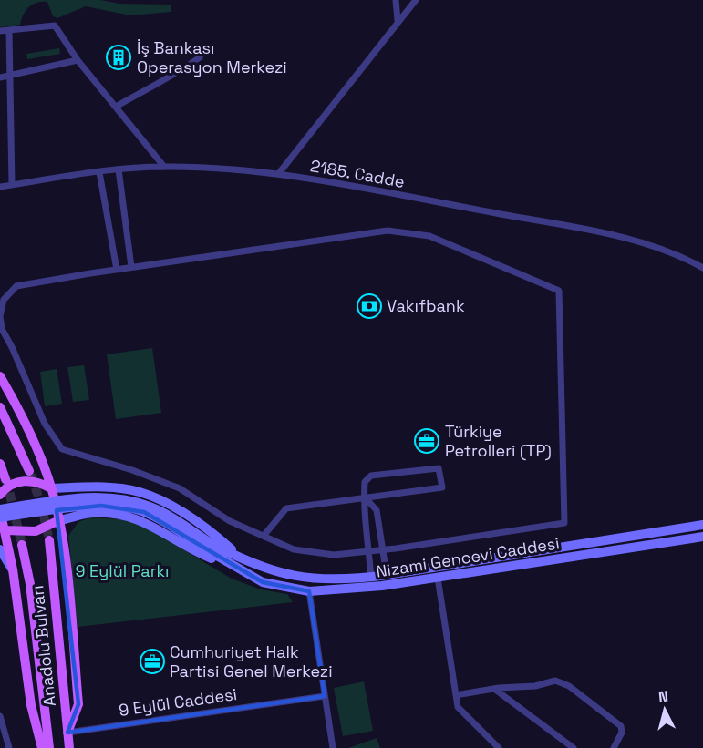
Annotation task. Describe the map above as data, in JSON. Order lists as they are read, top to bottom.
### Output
{
  "streets": {
    "main road": ["Anadolu Bulvarı"],
    "street": ["2185. Cadde", "Nizami Gencevi Caddesi", "9 Eylül Caddesi"]
  },
  "crossings": [
    ["Anadolu Bulvarı", "9 Eylül Caddesi"]
  ],
  "parks": ["9 Eylül Parkı"],
  "places": {
    "building": ["İş Bankası Operasyon Merkezi"],
    "bank": ["Vakıfbank"],
    "office": ["Türkiye Petrolleri (TP)", "Cumhuriyet Halk Partisi Genel Merkezi"]
  },
  "north": "top"
}
